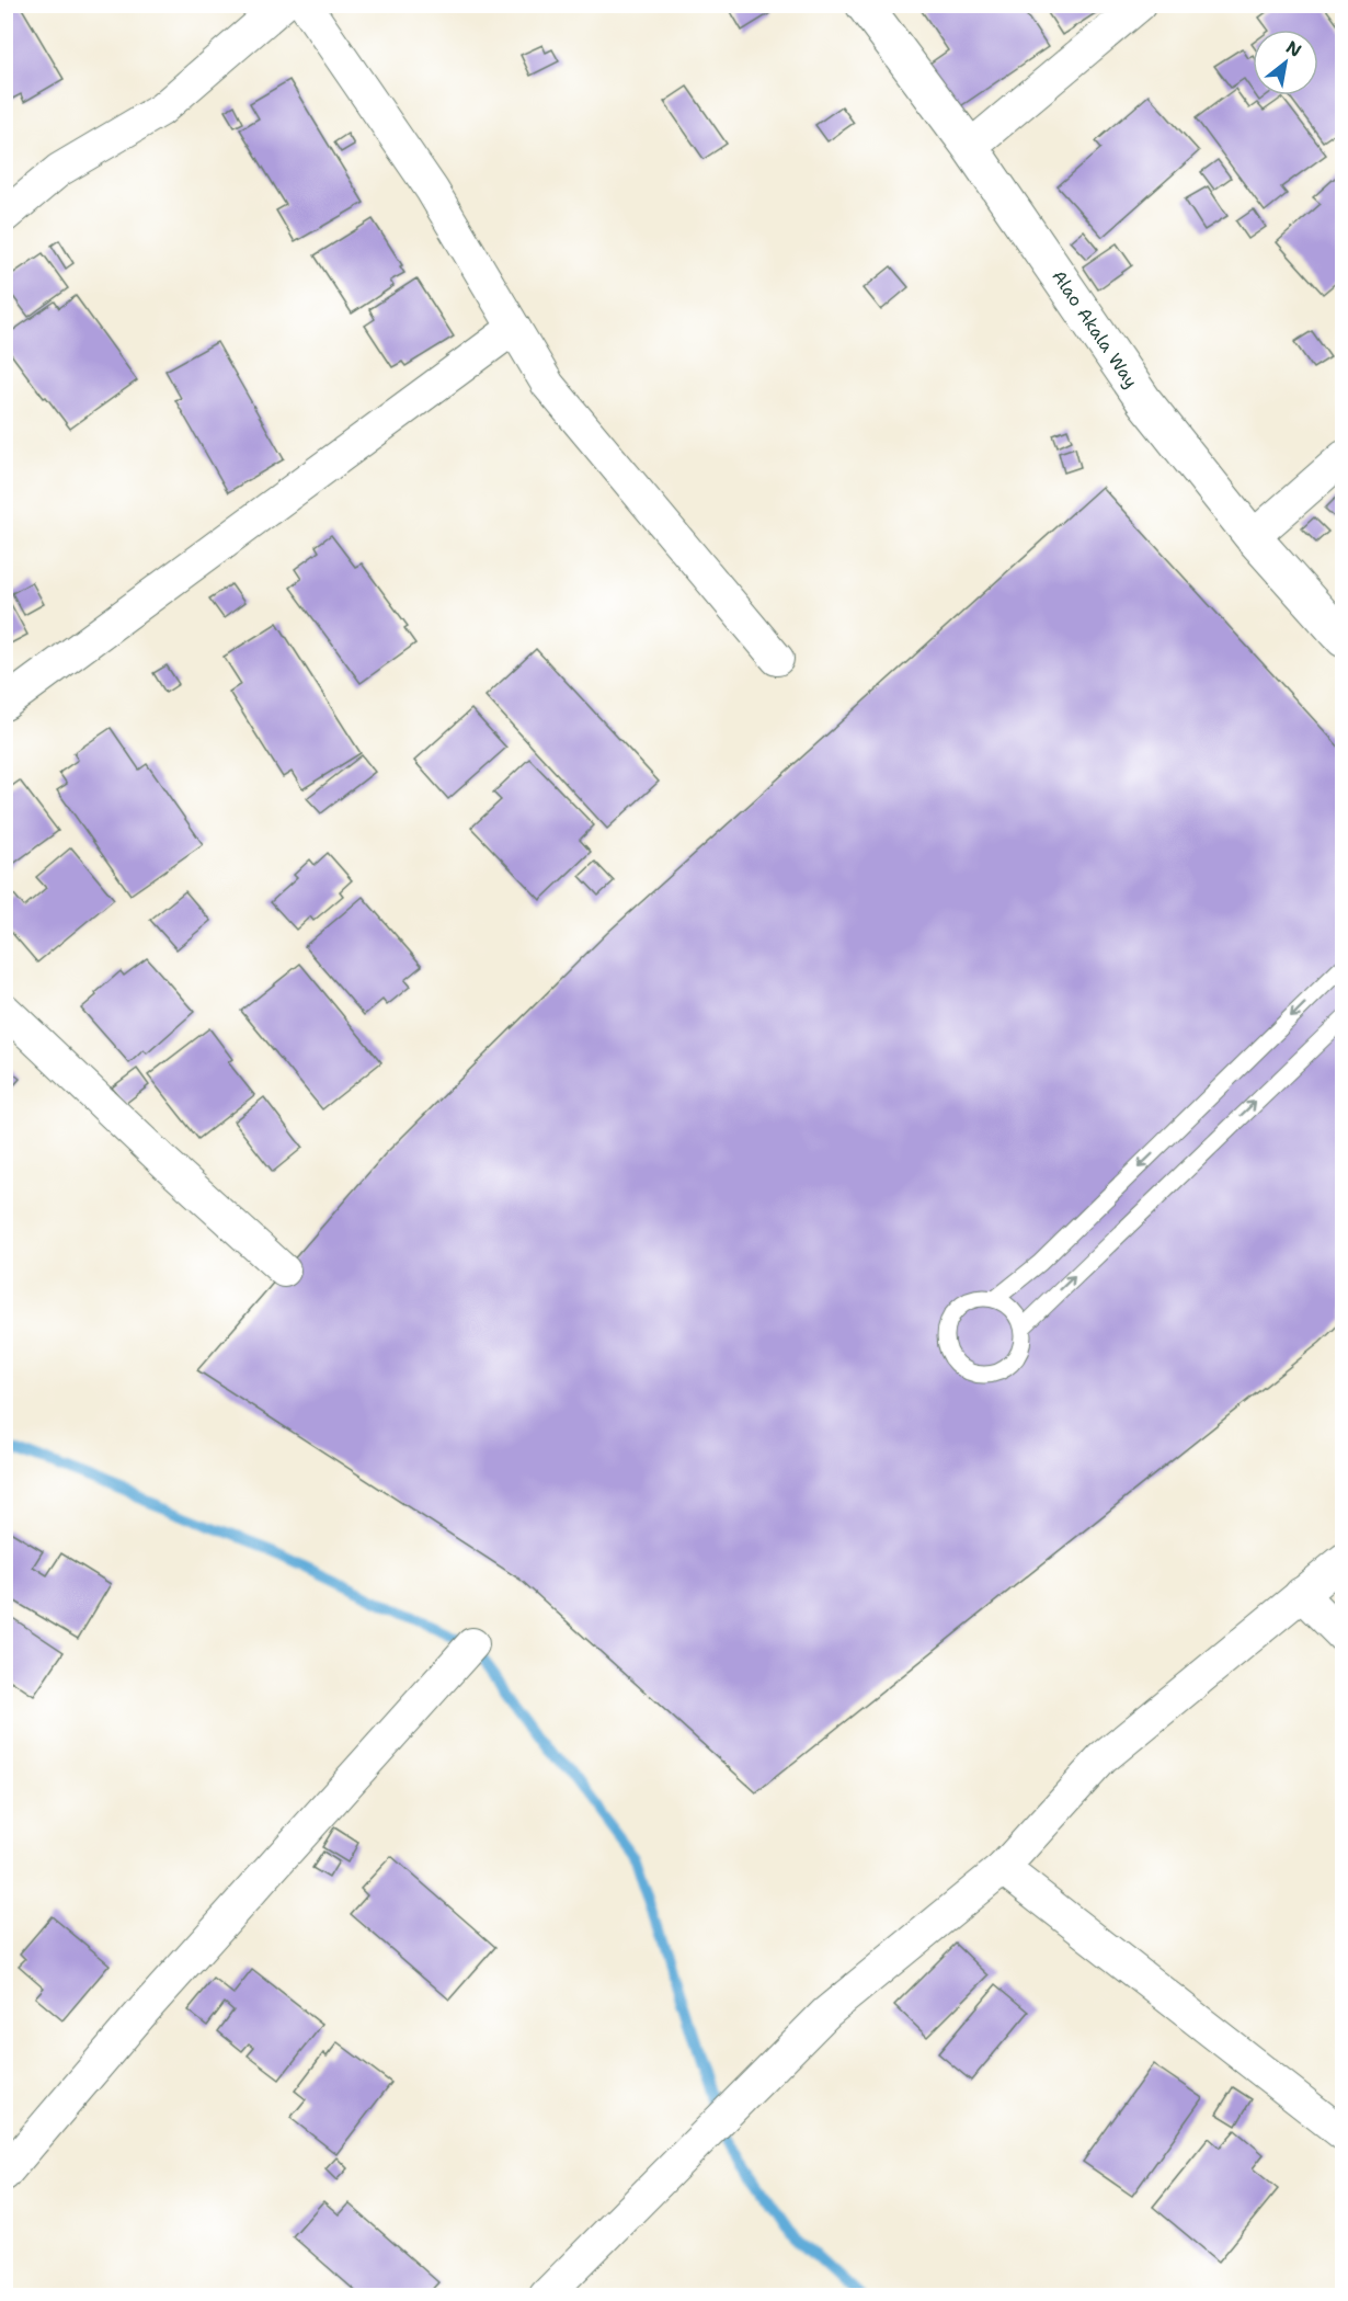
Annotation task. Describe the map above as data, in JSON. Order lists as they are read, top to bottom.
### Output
{
  "streets": {
    "street": ["Alao Akala Way"]
  },
  "north": "top right"
}
